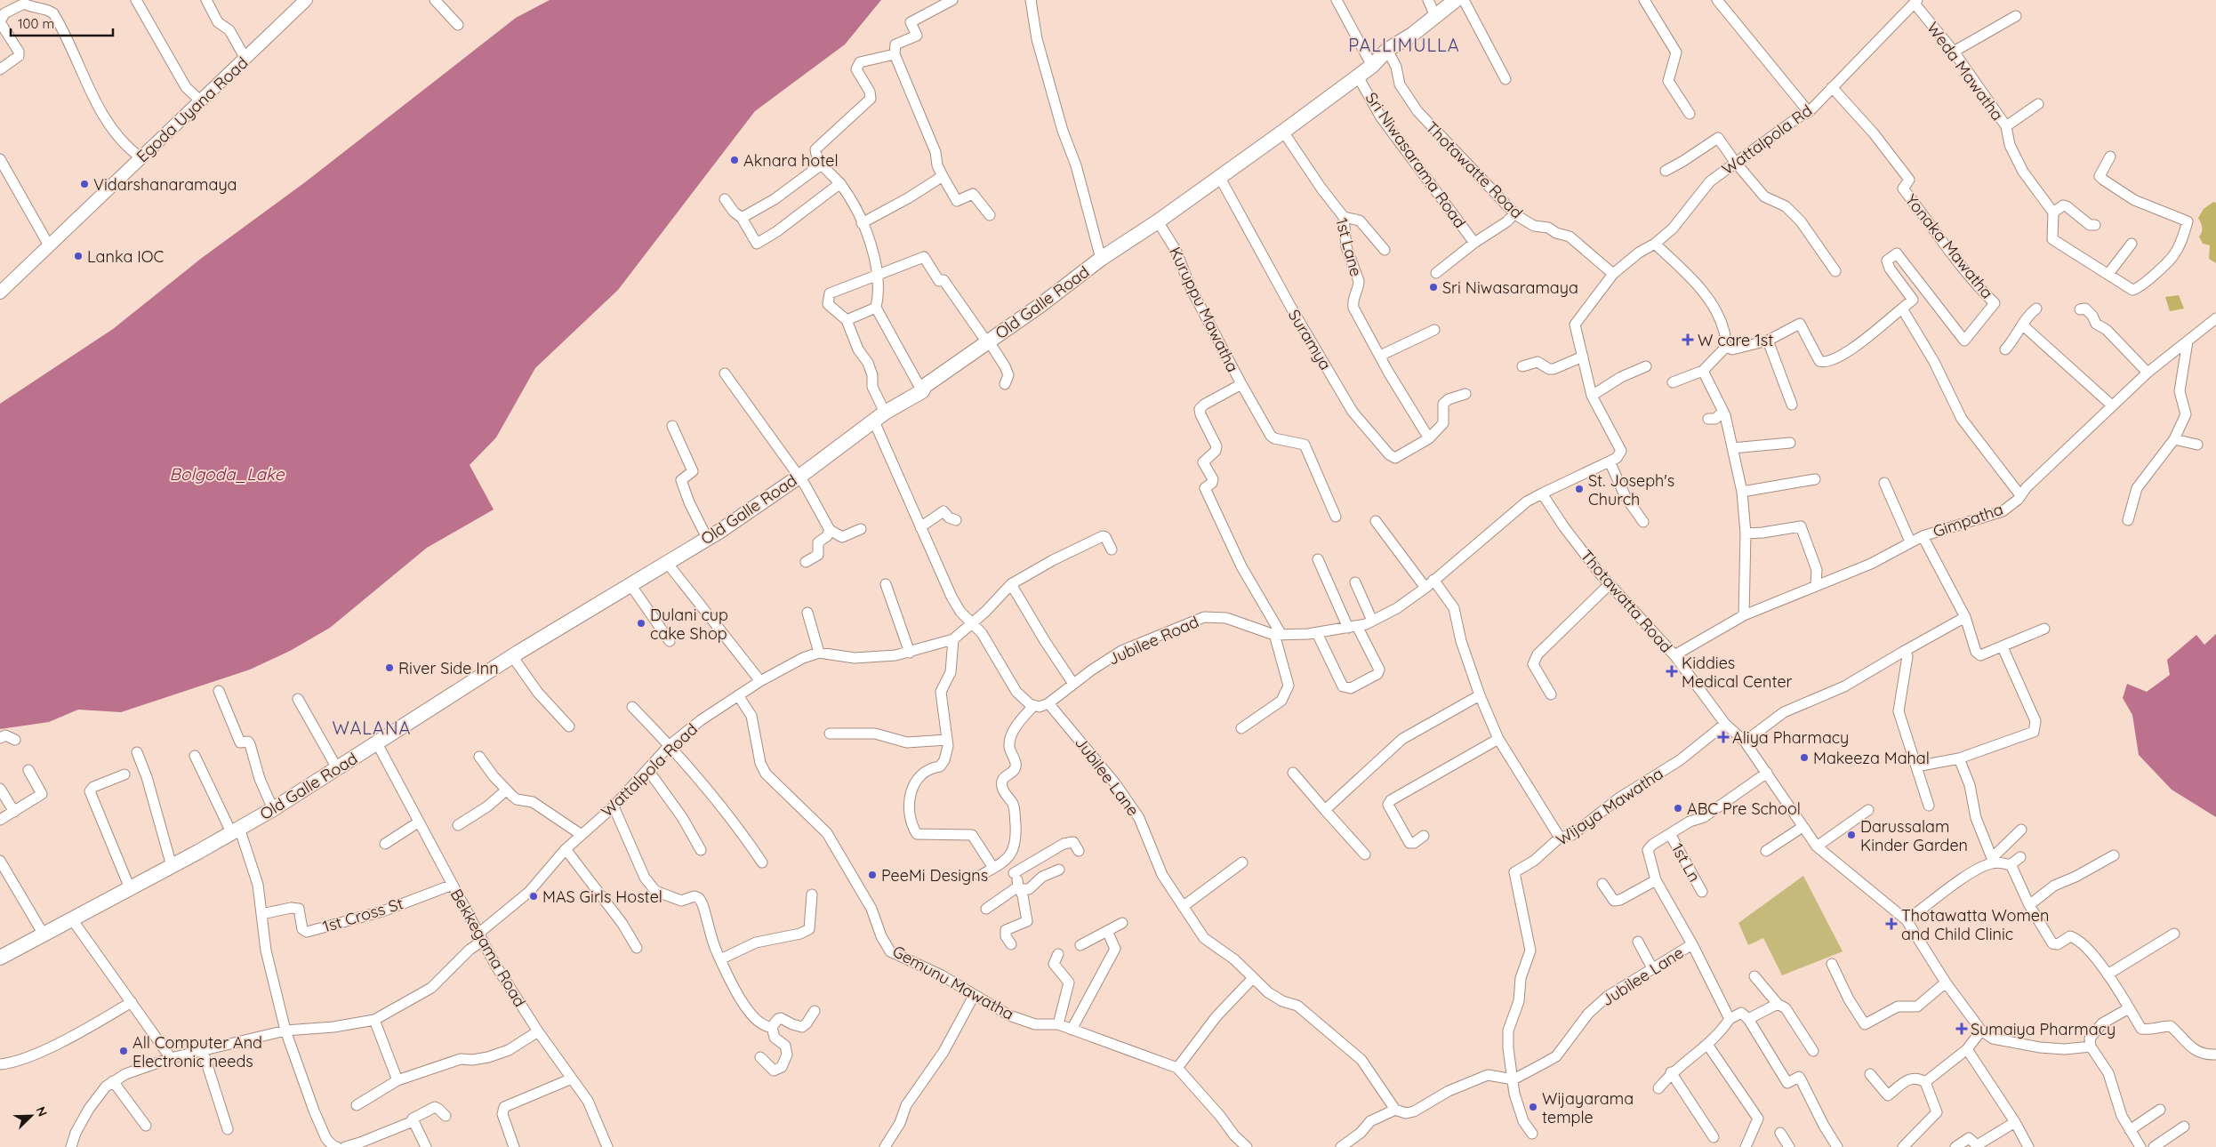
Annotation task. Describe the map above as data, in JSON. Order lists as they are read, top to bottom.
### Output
{
  "streets": {
    "highway": ["Old Galle Road"],
    "main road": ["Egoda Uyana Road"],
    "street": [
      "Weda Mawatha",
      "Wattalpola Rd",
      "Sri Niwasarama Road",
      "Thotawatte Road",
      "Yonaka Mawatha",
      "1st Lane",
      "Kuruppu Mawatha",
      "Suramya",
      "Gimpatha",
      "Thotawatta Road",
      "Jubilee Road",
      "Wattalpola Road",
      "Jubilee Lane",
      "Wijaya Mawatha",
      "1st Ln",
      "1st Cross St",
      "Bekkegama Road",
      "Gemunu Mawatha"
    ]
  },
  "crossings": [
    ["Weda Mawatha", "Wattalpola Rd"],
    ["Wattalpola Rd", "Thotawatte Road"],
    ["Wattalpola Rd", "Yonaka Mawatha"],
    ["Sri Niwasarama Road", "Old Galle Road"],
    ["Thotawatte Road", "Old Galle Road"],
    ["1st Lane", "Old Galle Road"],
    ["1st Lane", "Suramya"],
    ["Old Galle Road", "Kuruppu Mawatha"],
    ["Old Galle Road", "Suramya"],
    ["Old Galle Road", "Bekkegama Road"],
    ["Kuruppu Mawatha", "Jubilee Road"],
    ["Gimpatha", "Thotawatta Road"],
    ["Thotawatta Road", "Jubilee Road"],
    ["Thotawatta Road", "Jubilee Lane"],
    ["Thotawatta Road", "Wijaya Mawatha"],
    ["Jubilee Road", "Jubilee Lane"],
    ["Wattalpola Road", "Bekkegama Road"],
    ["Wattalpola Road", "Gemunu Mawatha"],
    ["Jubilee Lane", "Wijaya Mawatha"],
    ["Jubilee Lane", "1st Ln"],
    ["1st Cross St", "Bekkegama Road"]
  ],
  "districts": ["PALLIMULLA", "WALANA"],
  "water": ["Bolgoda_Lake"],
  "places": {
    "other": [
      "Aknara hotel",
      "Vidarshanaramaya",
      "Lanka IOC",
      "Sri Niwasaramaya",
      "St. Joseph's Church",
      "Dulani cup cake Shop",
      "River Side Inn",
      "Makeeza Mahal",
      "ABC Pre School",
      "Darussalam Kinder Garden",
      "PeeMi Designs",
      "MAS Girls Hostel",
      "All Computer And Electronic needs",
      "Wijayarama temple"
    ],
    "health": [
      "W care 1st",
      "Kiddies Medical Center",
      "Aliya Pharmacy",
      "Thotawatta Women and Child Clinic",
      "Sumaiya Pharmacy"
    ]
  },
  "scale_bar": "100 m",
  "north": "top right"
}
